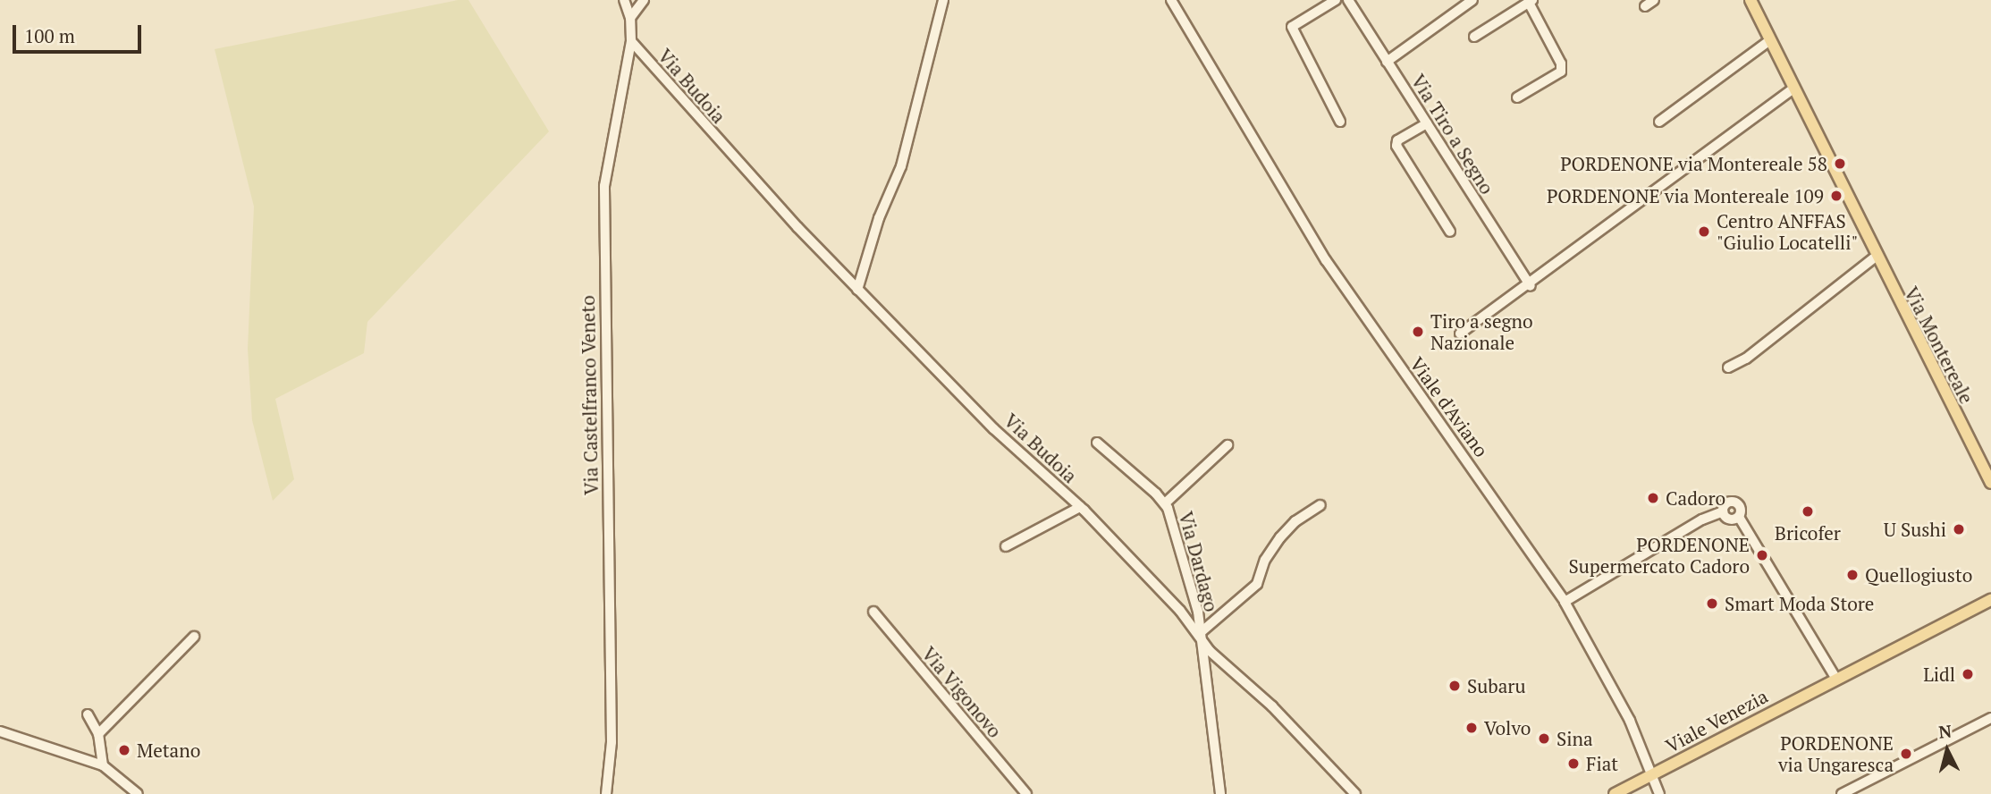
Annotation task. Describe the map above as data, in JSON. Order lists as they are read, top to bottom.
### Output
{
  "streets": {
    "main road": ["Via Montereale", "Viale Venezia"],
    "street": [
      "Via Budoia",
      "Via Tiro a Segno",
      "Via Castelfranco Veneto",
      "Viale d'Aviano",
      "Via Dardago",
      "Via Vigonovo"
    ]
  },
  "crossings": [
    ["Via Budoia", "Via Castelfranco Veneto"],
    ["Via Budoia", "Via Dardago"],
    ["Viale d'Aviano", "Viale Venezia"]
  ],
  "places": [
    "PORDENONE via Montereale 58",
    "PORDENONE via Montereale 109",
    "Centro ANFFAS \"Giulio Locatelli\"",
    "Tiro a segno Nazionale",
    "Cadoro",
    "Bricofer",
    "U Sushi",
    "PORDENONE Supermercato Cadoro",
    "Quellogiusto",
    "Smart Moda Store",
    "Lidl",
    "Subaru",
    "Volvo",
    "Sina",
    "Metano",
    "PORDENONE via Ungaresca",
    "Fiat"
  ],
  "scale_bar": "100 m",
  "north": "top"
}
